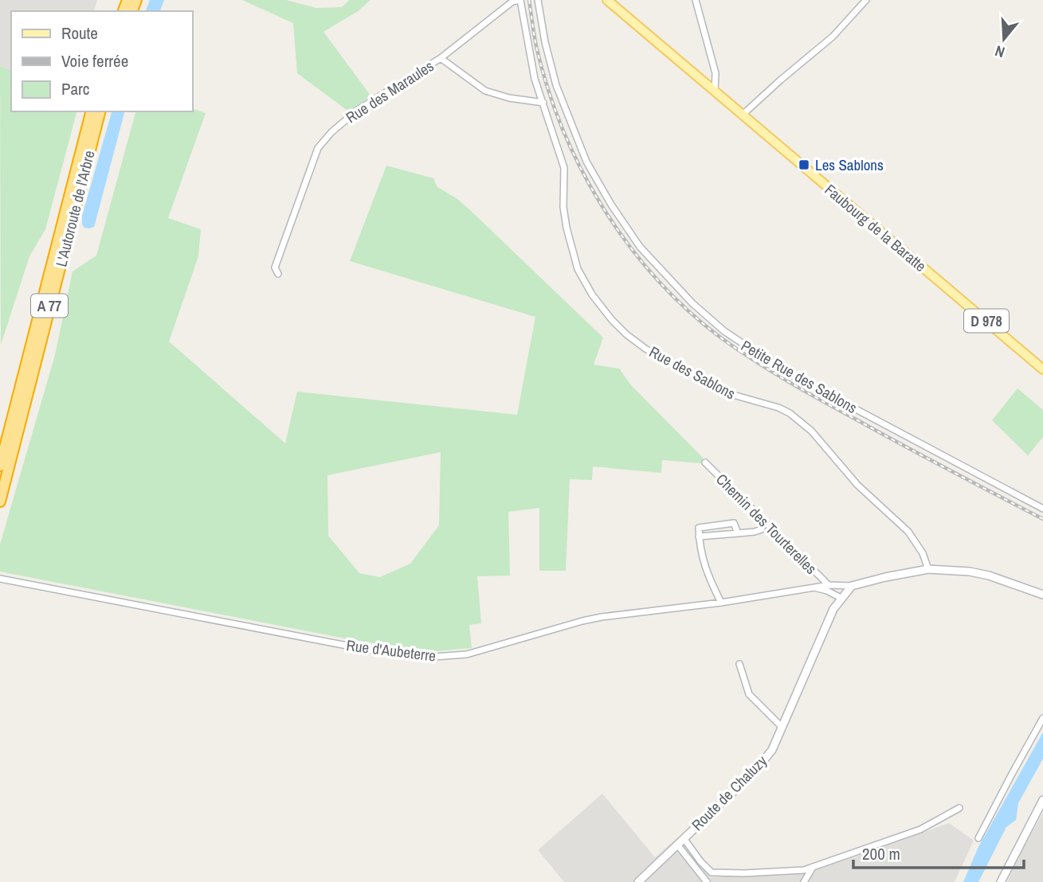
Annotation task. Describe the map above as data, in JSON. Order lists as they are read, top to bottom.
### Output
{
  "streets": {
    "highway": ["L'Autoroute de l'Arbre", "A 77"],
    "main road": ["Faubourg de la Baratte", "D 978"],
    "street": [
      "Rue des Maraules",
      "Rue des Sablons",
      "Petite Rue des Sablons",
      "Chemin des Tourterelles",
      "Rue d'Aubeterre",
      "Route de Chaluzy"
    ]
  },
  "crossings": [
    ["Rue des Maraules", "Rue des Sablons"],
    ["Chemin des Tourterelles", "Rue d'Aubeterre"],
    ["Rue d'Aubeterre", "Route de Chaluzy"]
  ],
  "places": {
    "transit": ["Les Sablons"]
  },
  "legend": ["Route", "Voie ferrée", "Parc"],
  "scale_bar": "200 m",
  "north": "bottom"
}
